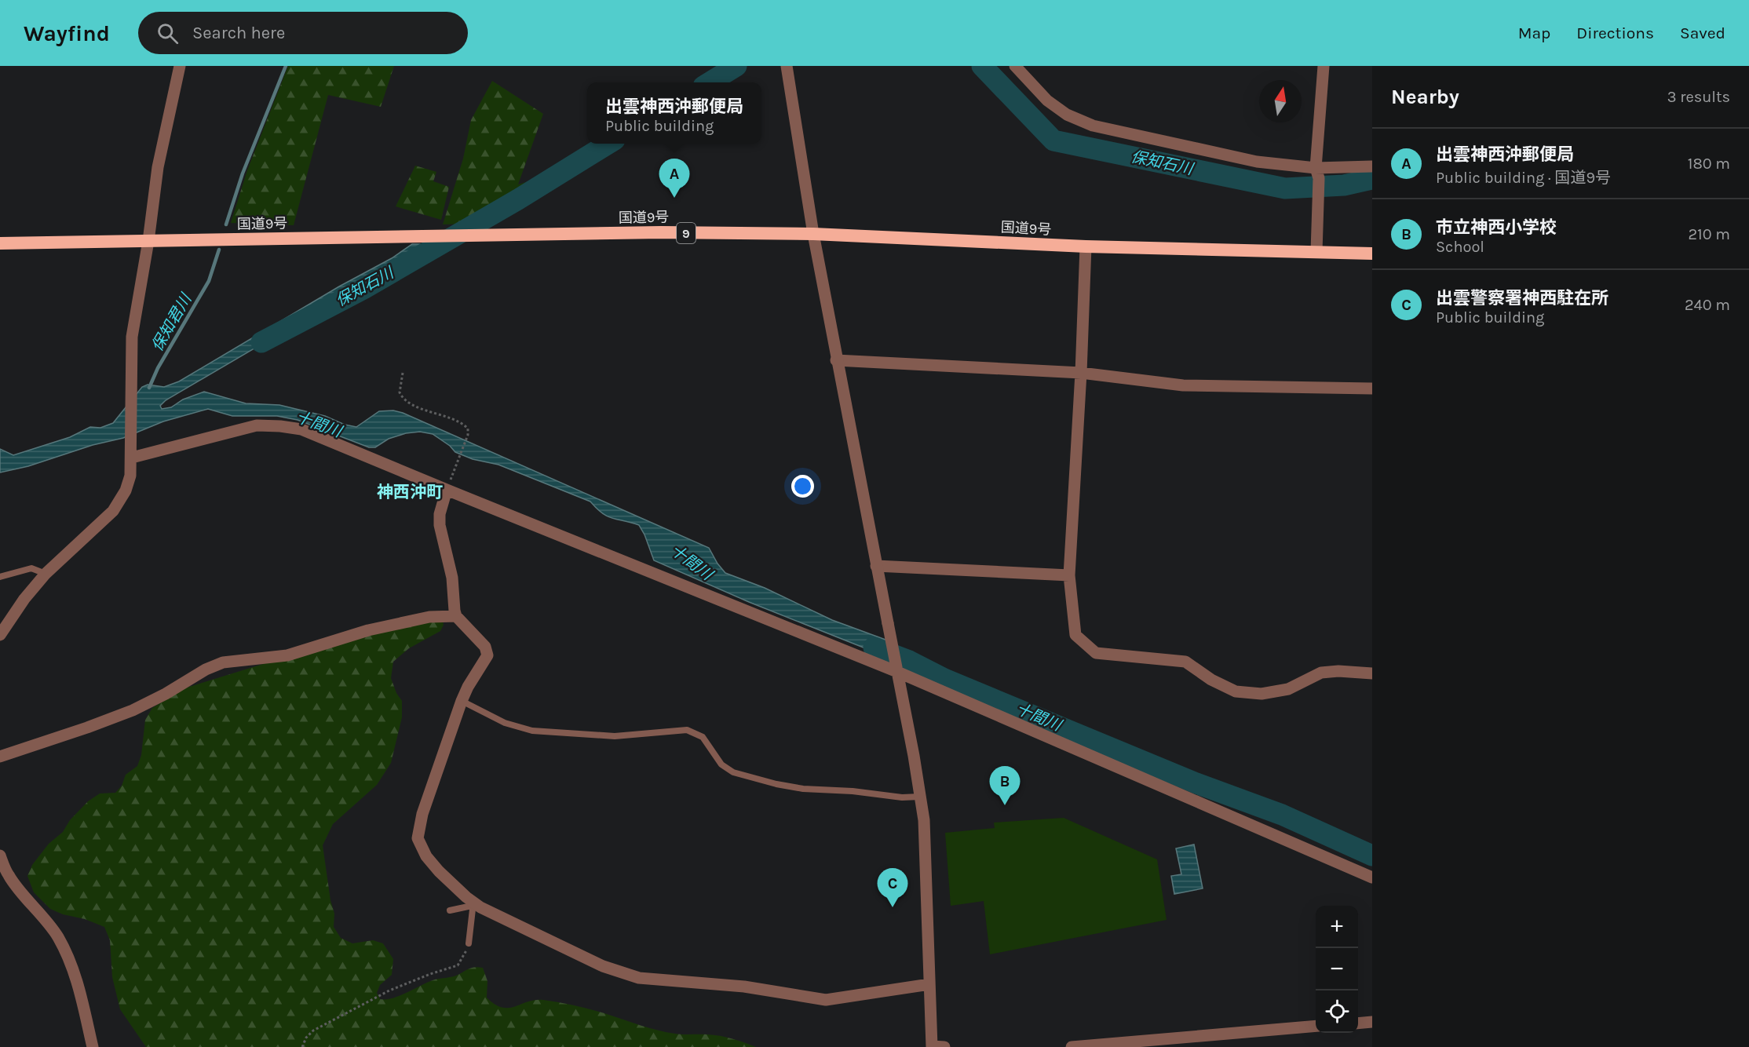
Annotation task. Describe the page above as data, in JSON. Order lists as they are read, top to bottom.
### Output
{
  "streets": {
    "highway": ["国道9号", "9"]
  },
  "districts": ["神西沖町"],
  "water": ["保知石川", "保知君川", "十間川"],
  "north": "top",
  "page": {
    "header": "Wayfind",
    "search": "Search here",
    "nav": ["Map", "Directions", "Saved"],
    "heading": ["Nearby", "3 results"],
    "popup": ["出雲神西沖郵便局", "Public building"],
    "list": [
      {
        "mark": "A",
        "name": "出雲神西沖郵便局",
        "note": "Public building · 国道9号",
        "value": "180 m"
      },
      {
        "mark": "B",
        "name": "市立神西小学校",
        "note": "School",
        "value": "210 m"
      },
      {
        "mark": "C",
        "name": "出雲警察署神西駐在所",
        "note": "Public building",
        "value": "240 m"
      }
    ],
    "pins": ["A", "B", "C"],
    "map_buttons": ["+", "−"]
  }
}
